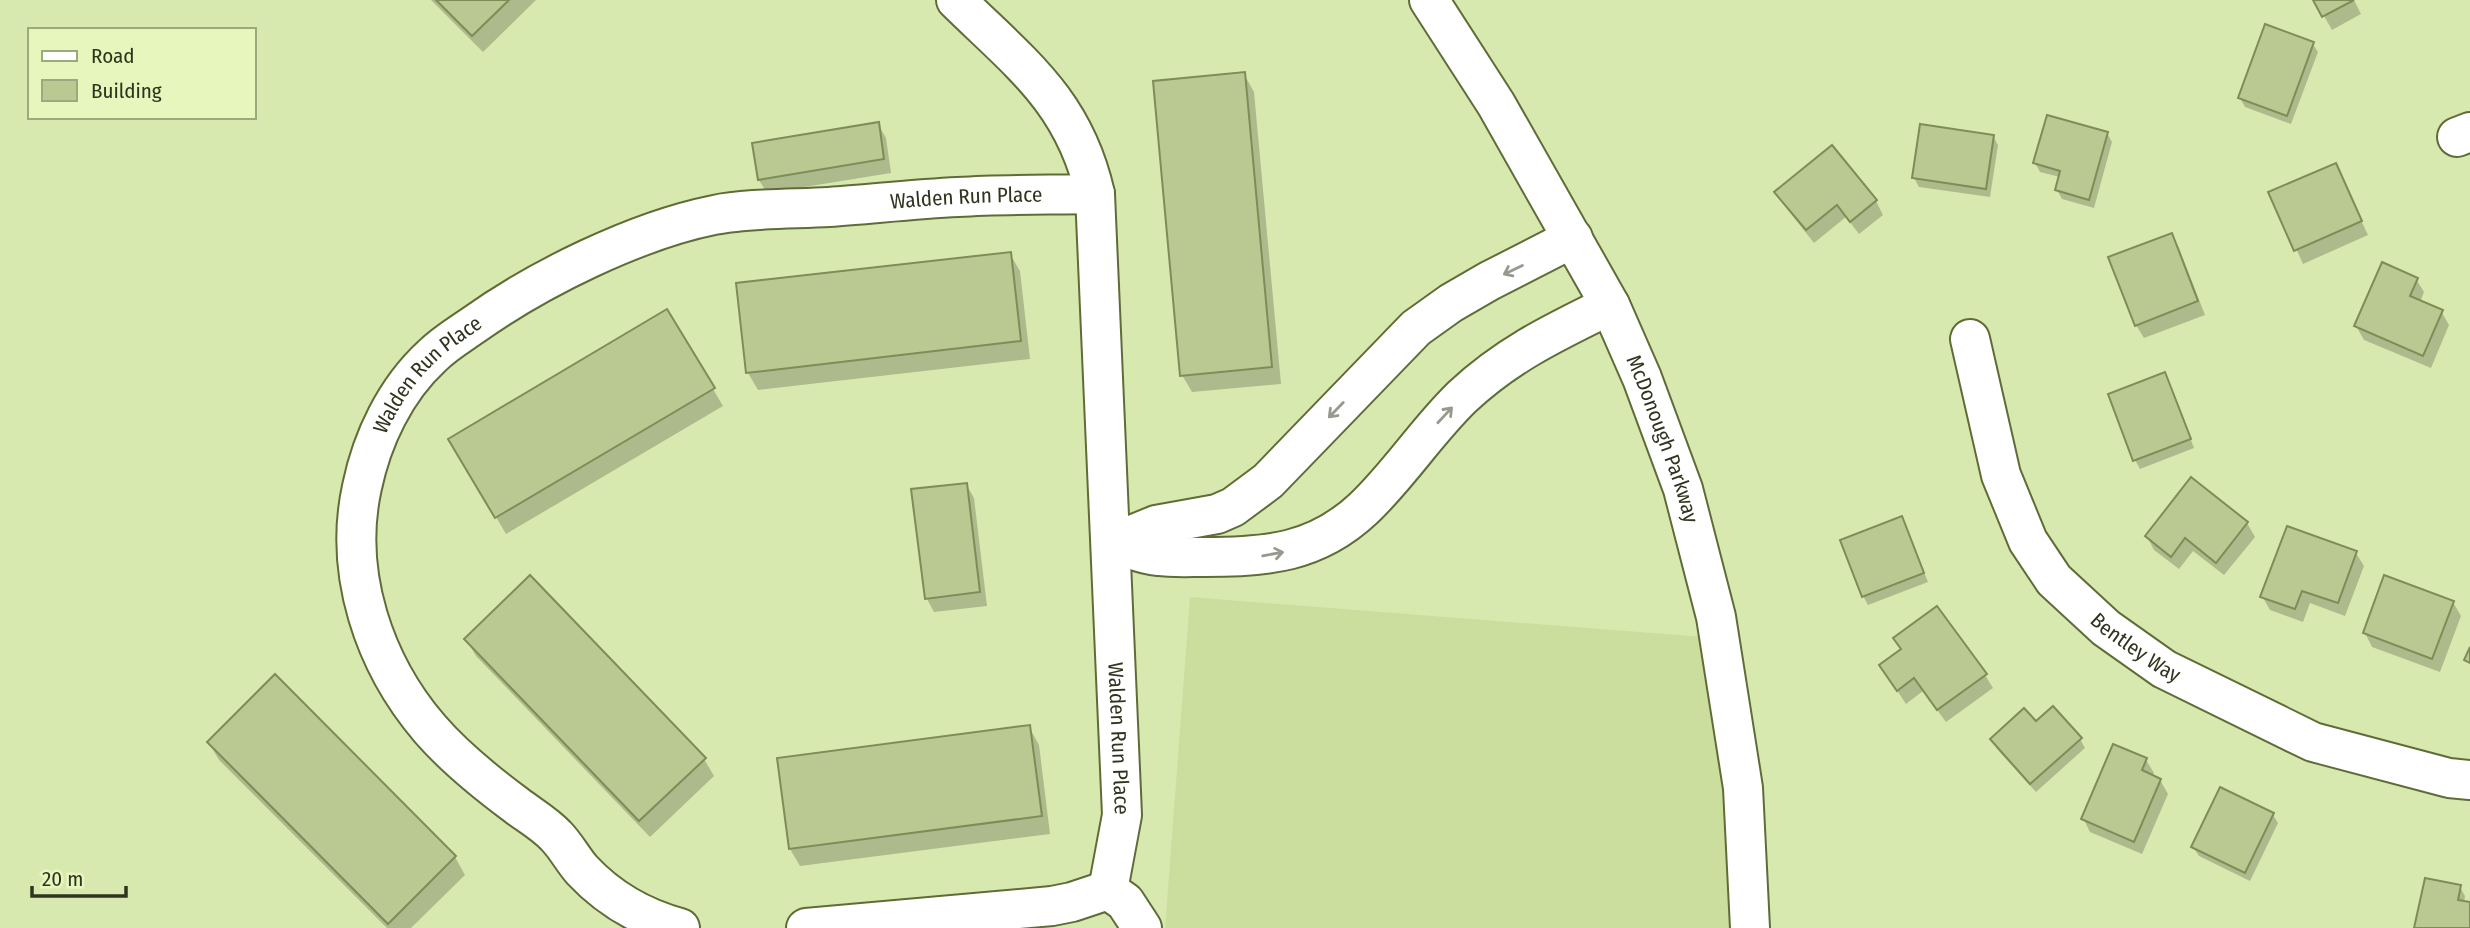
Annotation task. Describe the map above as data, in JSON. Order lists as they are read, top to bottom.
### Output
{
  "streets": {
    "street": ["Walden Run Place", "McDonough Parkway", "Bentley Way"]
  },
  "legend": ["Road", "Building"],
  "scale_bar": "20 m"
}
